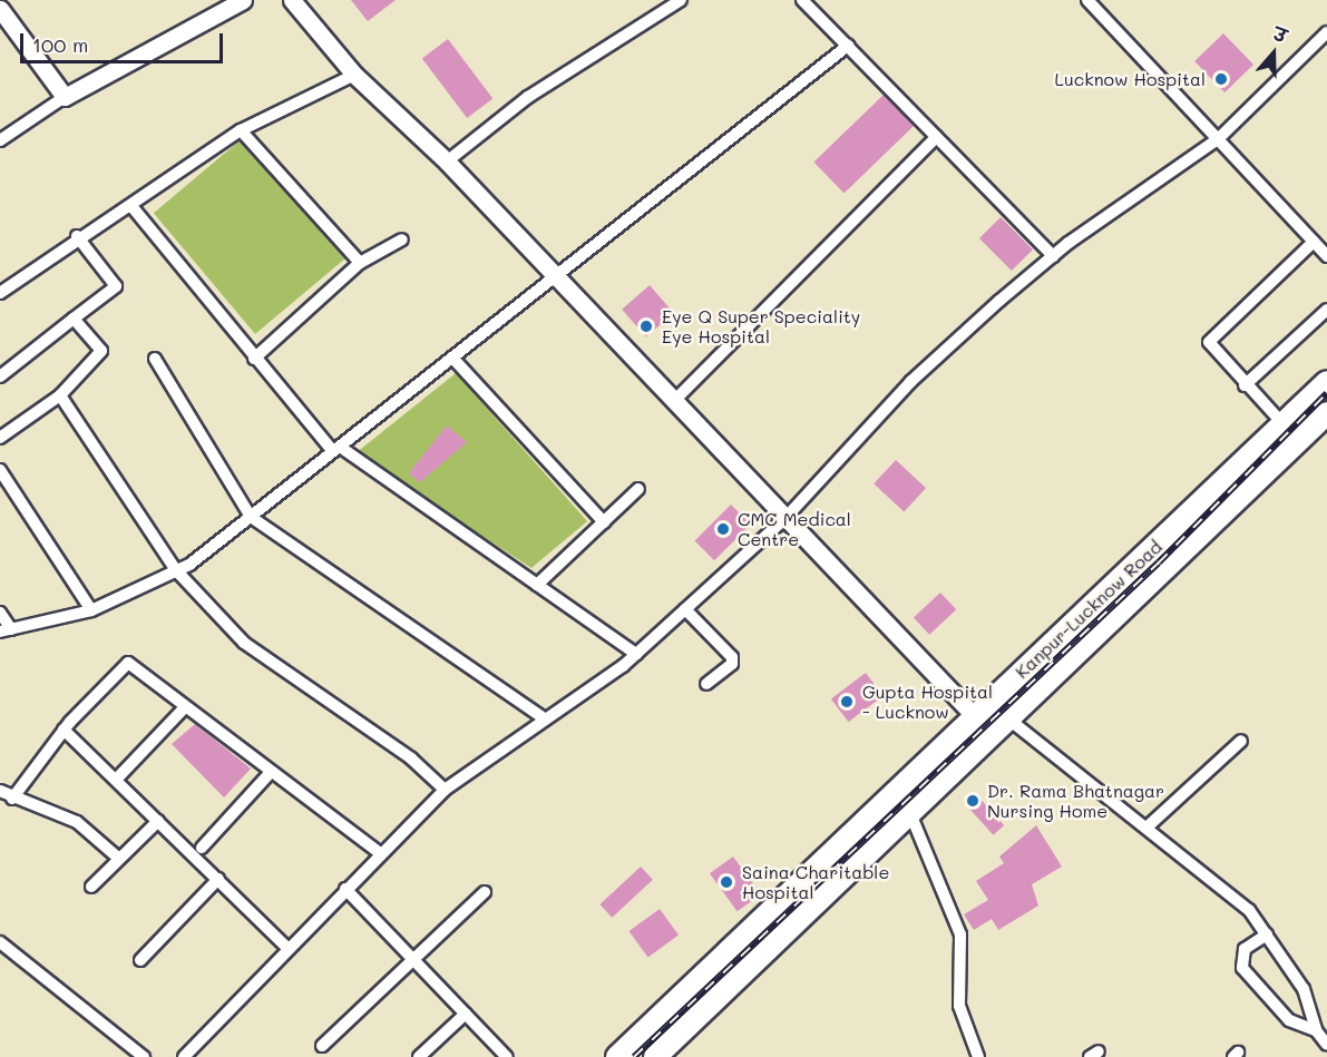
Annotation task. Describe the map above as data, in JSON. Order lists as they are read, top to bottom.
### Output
{
  "streets": {
    "highway": ["Kanpur-Lucknow Road"]
  },
  "places": [
    "Lucknow Hospital",
    "Eye Q Super Speciality Eye Hospital",
    "CMC Medical Centre",
    "Gupta Hospital - Lucknow",
    "Dr. Rama Bhatnagar Nursing Home",
    "Saina Charitable Hospital"
  ],
  "scale_bar": "100 m",
  "north": "top"
}
